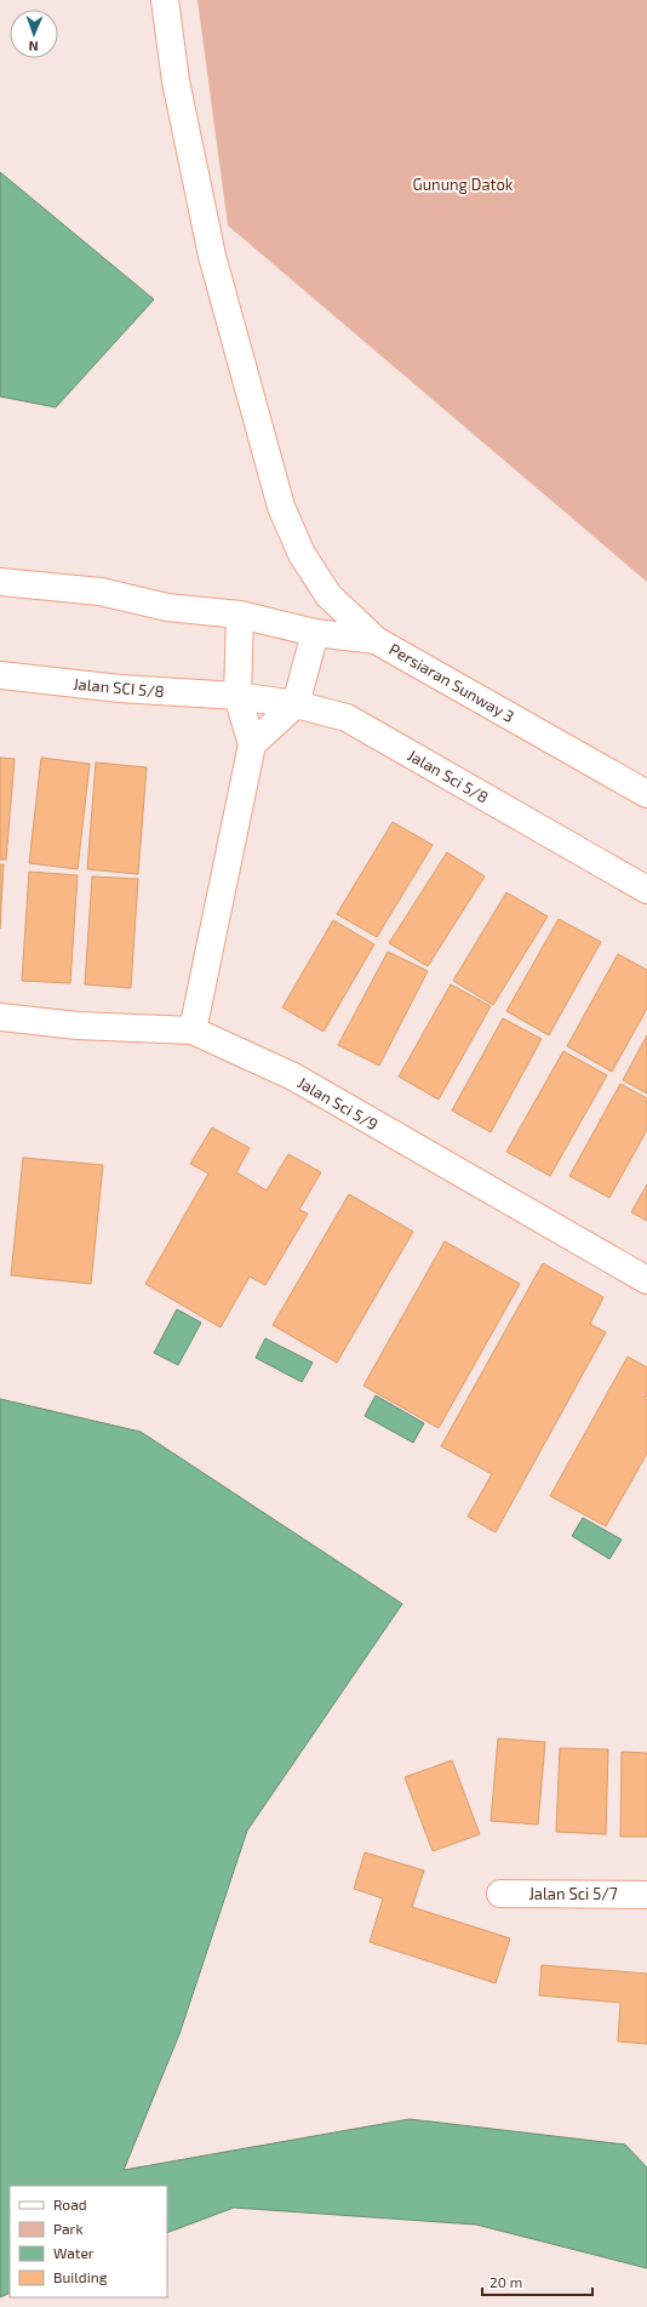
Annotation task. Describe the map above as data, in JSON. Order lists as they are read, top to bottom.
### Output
{
  "streets": {
    "street": [
      "Persiaran Sunway 3",
      "Jalan SCI 5/8",
      "Jalan Sci 5/8",
      "Jalan Sci 5/9",
      "Jalan Sci 5/7"
    ]
  },
  "crossings": [
    ["Jalan SCI 5/8", "Jalan Sci 5/8"]
  ],
  "parks": ["Gunung Datok"],
  "legend": [
    "Road",
    "Park",
    "Water",
    "Building"
  ],
  "scale_bar": "20 m",
  "north": "bottom"
}
